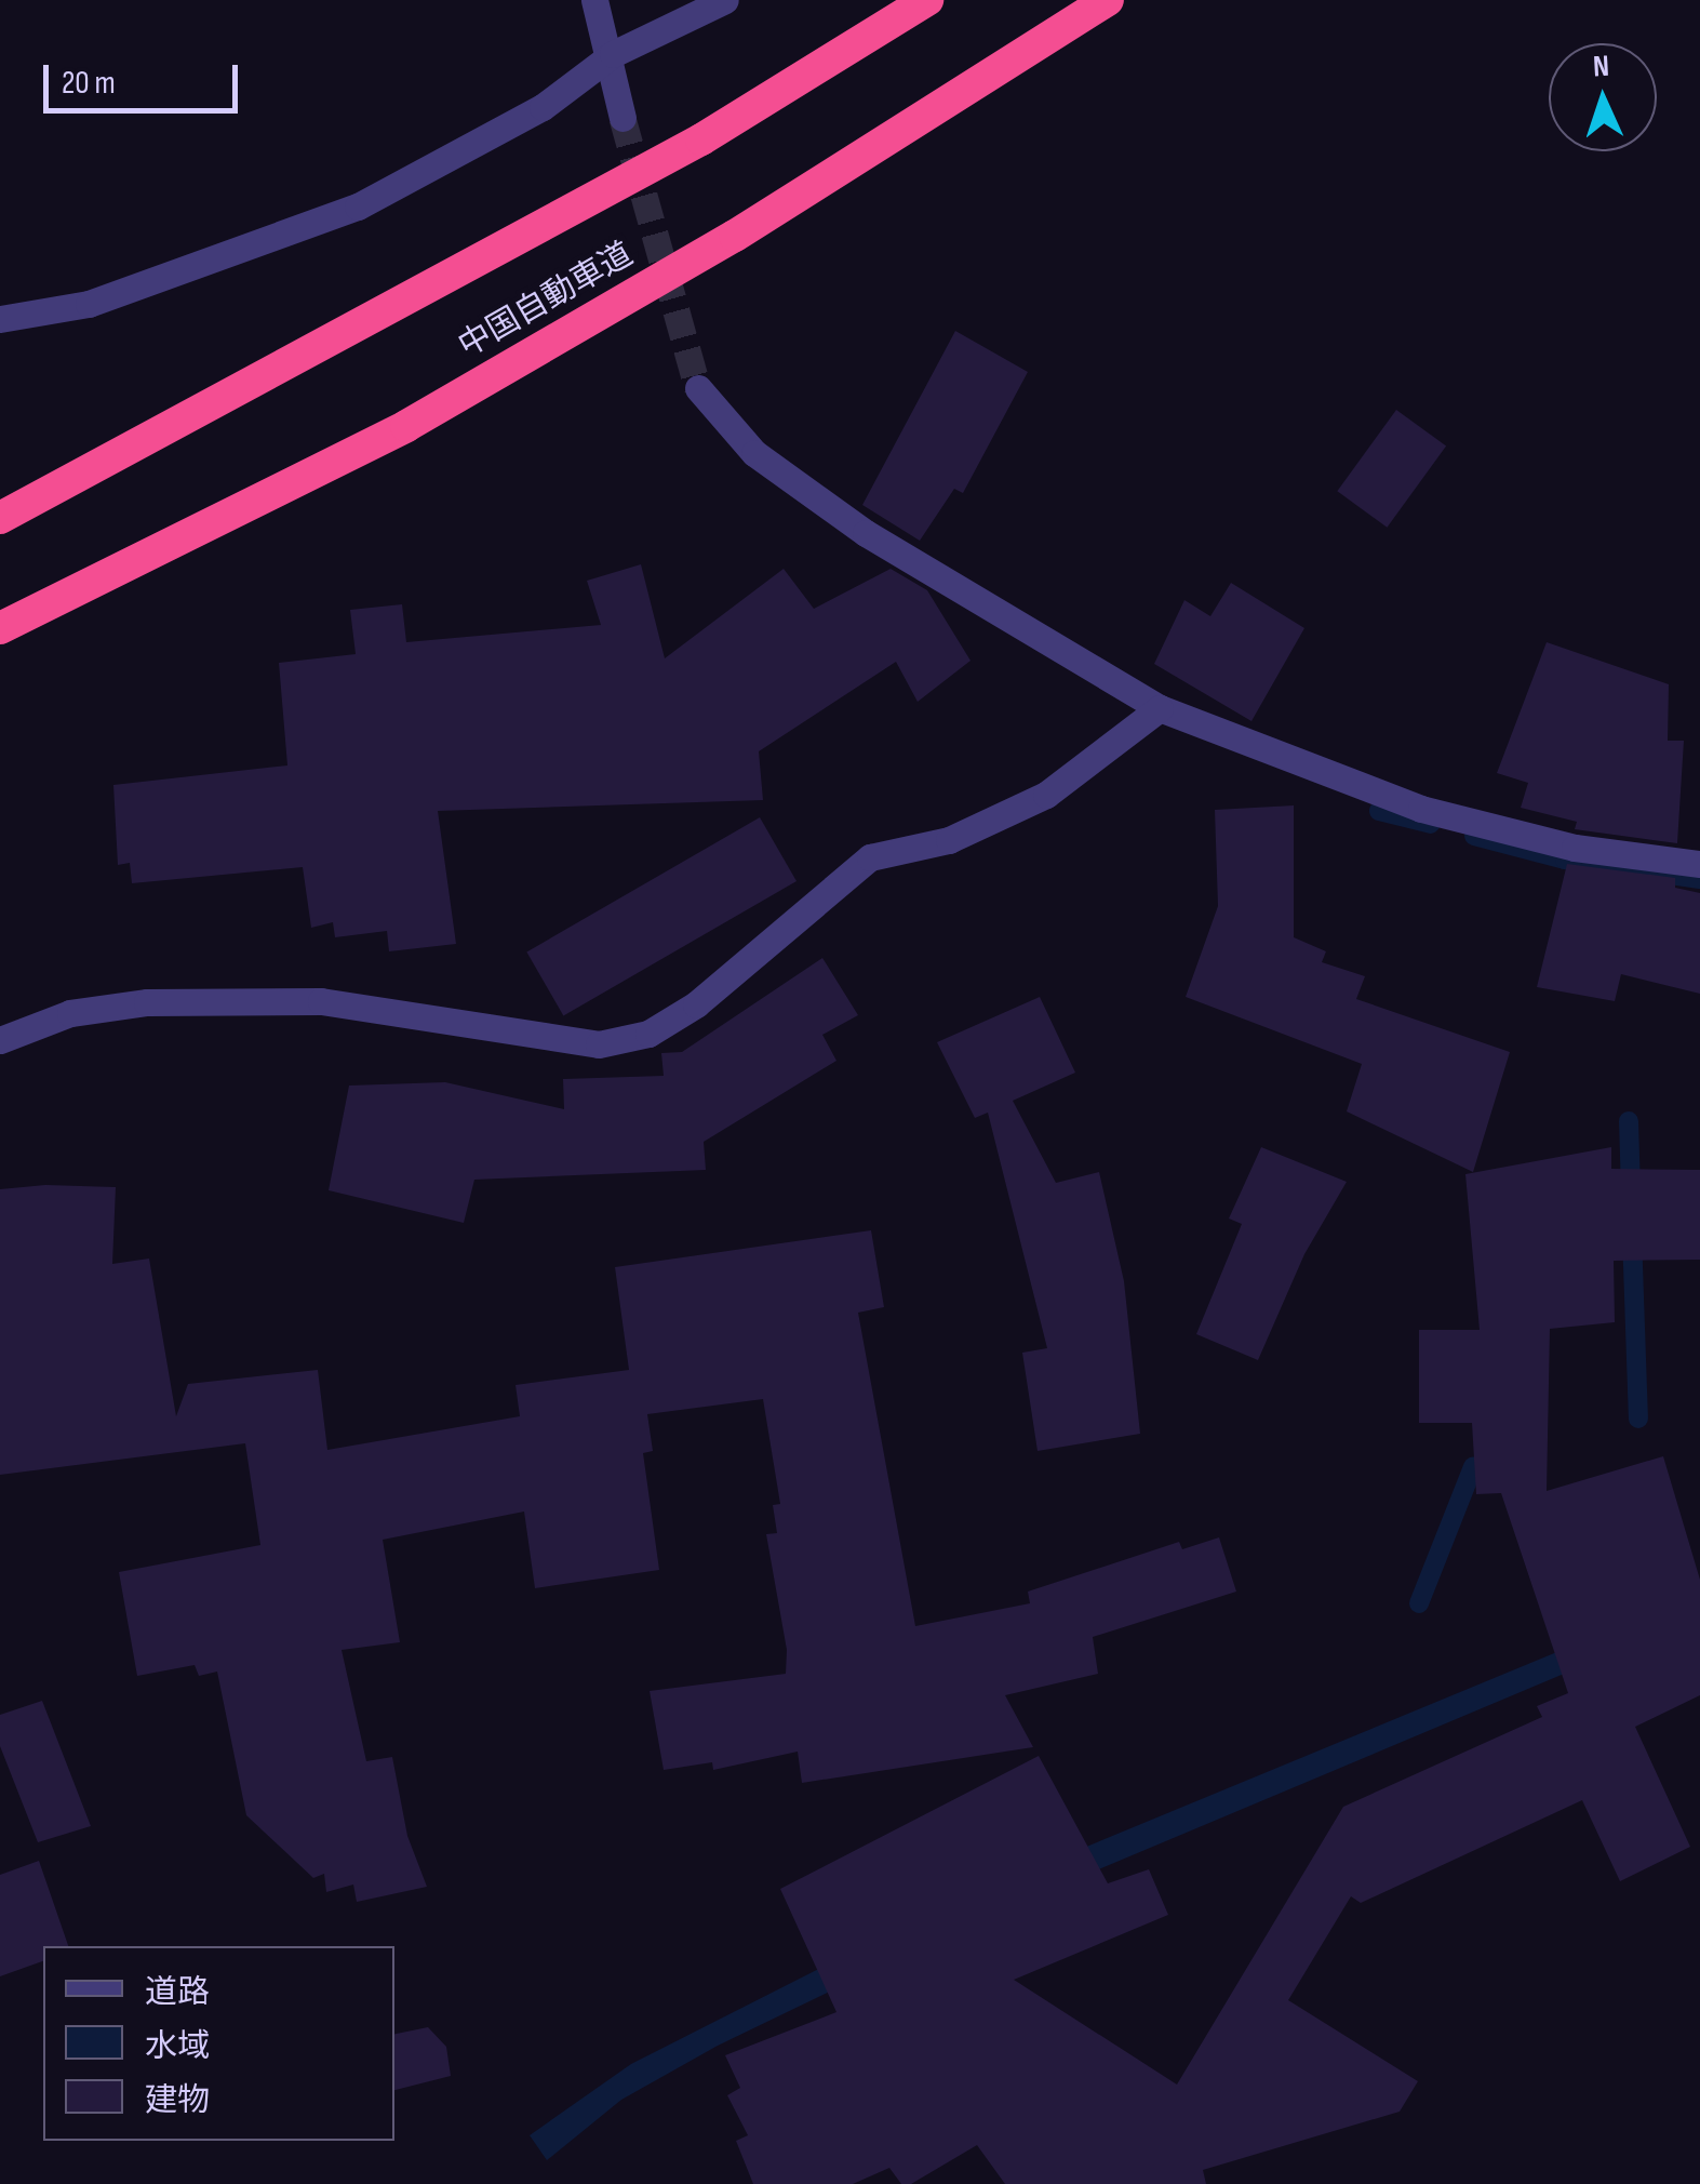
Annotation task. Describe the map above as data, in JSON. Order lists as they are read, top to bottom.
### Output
{
  "streets": {
    "highway": ["中国自動車道"]
  },
  "legend": ["道路", "水域", "建物"],
  "scale_bar": "20 m",
  "north": "top"
}
